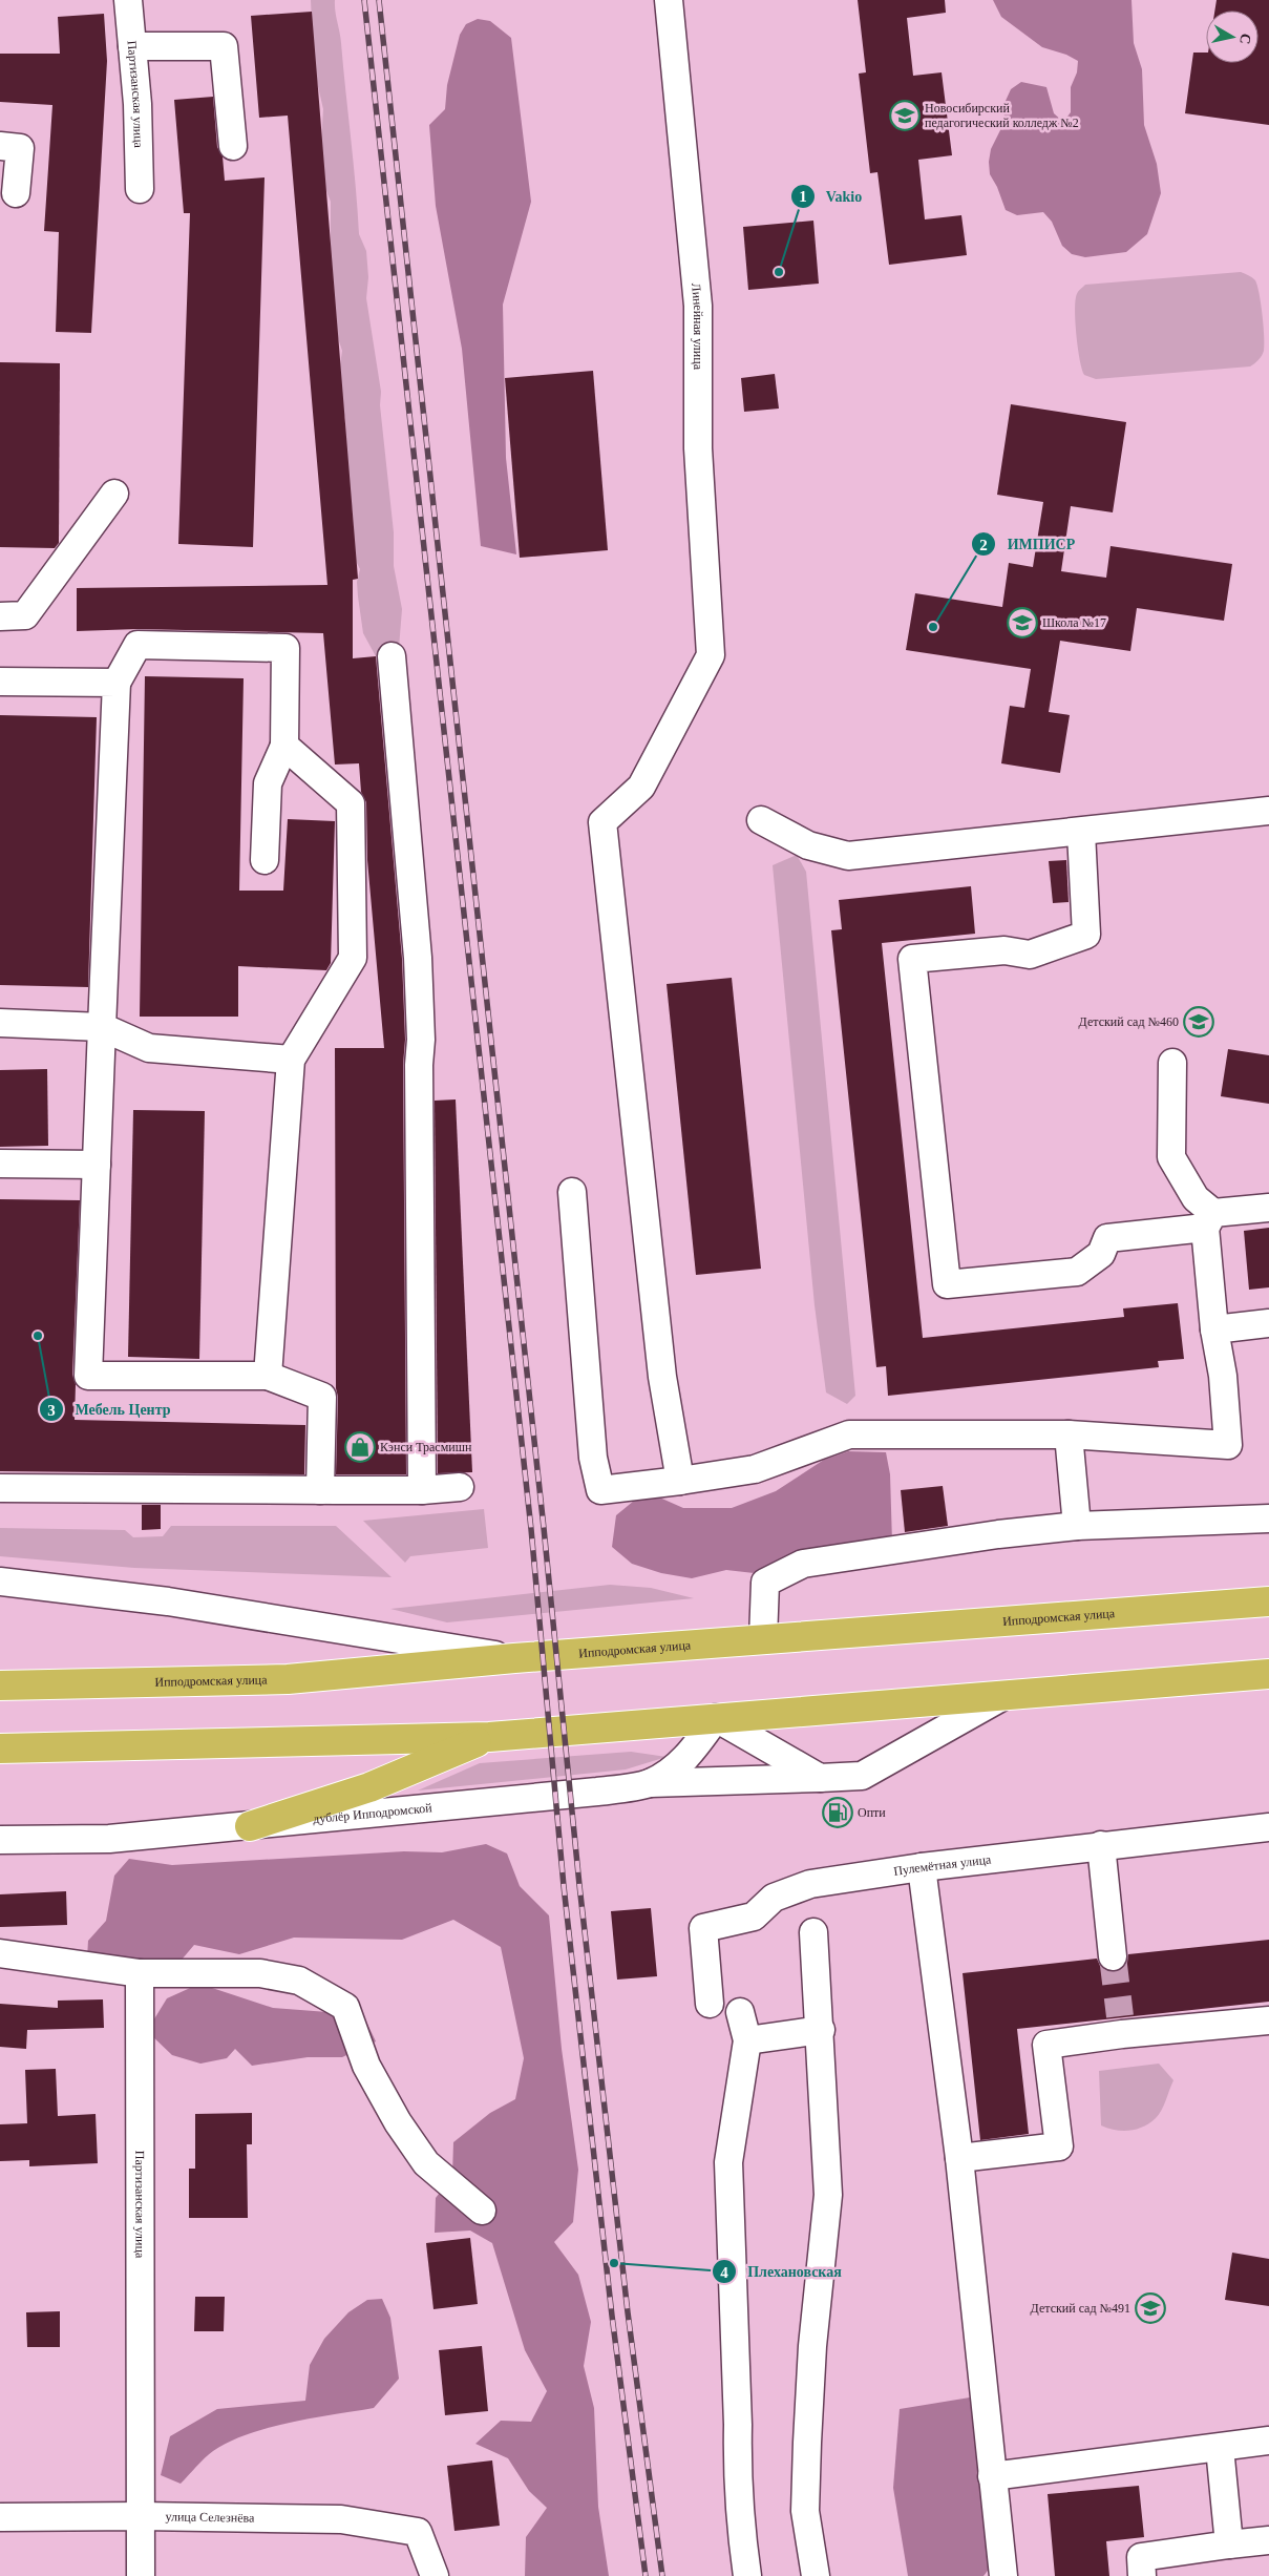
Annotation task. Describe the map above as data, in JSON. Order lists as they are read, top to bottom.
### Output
{
  "streets": {
    "highway": ["Ипподромская улица"],
    "street": [
      "Партизанская улица",
      "Линейная улица",
      "дублёр Ипподромской",
      "Пулемётная улица",
      "улица Селезнёва"
    ]
  },
  "crossings": [
    ["Партизанская улица", "улица Селезнёва"]
  ],
  "places": {
    "school or university": [
      "Новосибирский педагогический колледж №2",
      "Школа №17",
      "Детский сад №460",
      "Детский сад №491"
    ],
    "other": [
      "Vakio",
      "ИМПИСР",
      "Мебель Центр",
      "Плехановская"
    ],
    "shop": ["Кэнси Трасмишн"],
    "fuel station": ["Опти"]
  },
  "north": "right"
}
